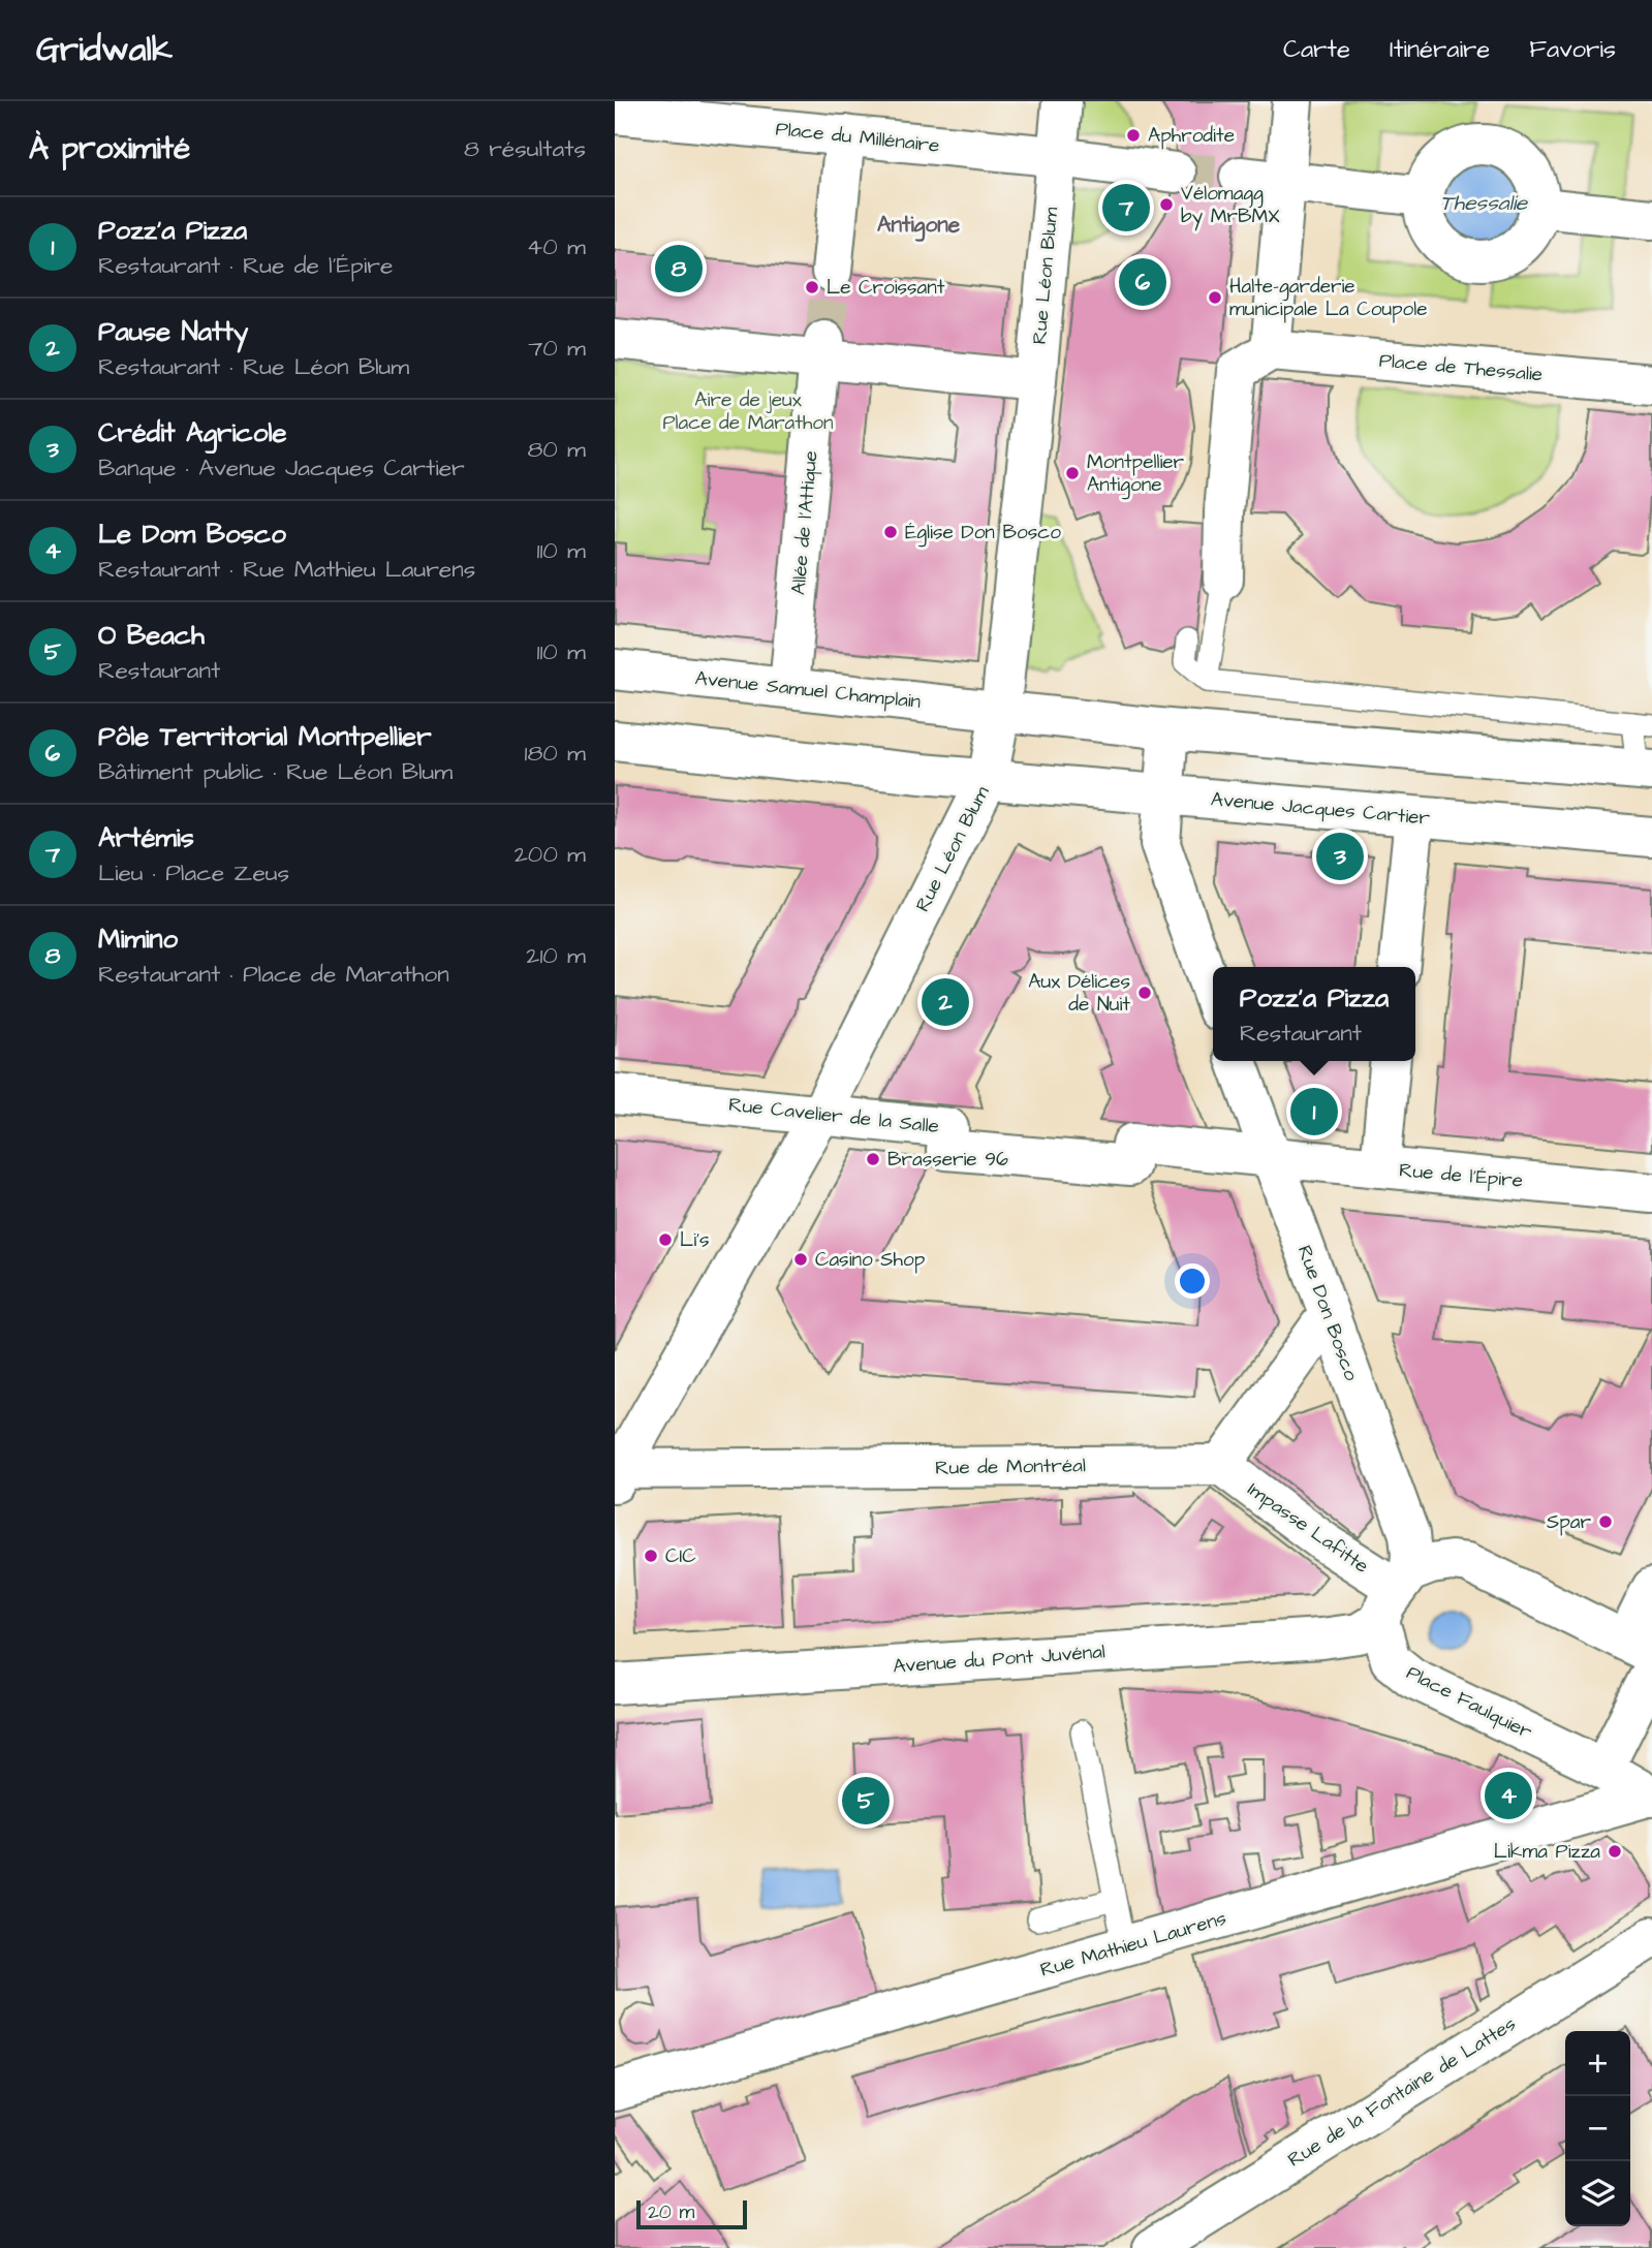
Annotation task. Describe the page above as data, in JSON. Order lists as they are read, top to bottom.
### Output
{
  "streets": {
    "street": [
      "Place du Millénaire",
      "Rue Léon Blum",
      "Place de Thessalie",
      "Allée de l'Attique",
      "Avenue Samuel Champlain",
      "Avenue Jacques Cartier",
      "Rue Cavelier de la Salle",
      "Rue de l'Épire",
      "Rue Don Bosco",
      "Rue de Montréal",
      "Impasse Lafitte",
      "Avenue du Pont Juvénal",
      "Place Faulquier",
      "Rue Mathieu Laurens",
      "Rue de la Fontaine de Lattes"
    ]
  },
  "crossings": [
    ["Place du Millénaire", "Rue Léon Blum"],
    ["Rue Léon Blum", "Avenue Samuel Champlain"],
    ["Rue Léon Blum", "Avenue Jacques Cartier"],
    ["Rue Léon Blum", "Rue Cavelier de la Salle"],
    ["Rue Léon Blum", "Rue de Montréal"],
    ["Allée de l'Attique", "Avenue Samuel Champlain"],
    ["Rue Cavelier de la Salle", "Rue de l'Épire"],
    ["Rue Cavelier de la Salle", "Rue Don Bosco"],
    ["Rue de l'Épire", "Rue Don Bosco"],
    ["Rue Don Bosco", "Impasse Lafitte"],
    ["Rue Don Bosco", "Avenue du Pont Juvénal"],
    ["Rue Don Bosco", "Place Faulquier"],
    ["Rue de Montréal", "Impasse Lafitte"],
    ["Impasse Lafitte", "Avenue du Pont Juvénal"],
    ["Impasse Lafitte", "Place Faulquier"],
    ["Avenue du Pont Juvénal", "Place Faulquier"],
    ["Place Faulquier", "Rue Mathieu Laurens"]
  ],
  "districts": ["Antigone"],
  "water": ["Thessalie"],
  "parks": ["Aire de jeux Place de Marathon"],
  "places": [
    "Aphrodite",
    "Vélomagg by MrBMX",
    "Le Croissant",
    "Halte-garderie municipale La Coupole",
    "Montpellier Antigone",
    "Église Don Bosco",
    "Aux Délices de Nuit",
    "Brasserie 96",
    "Li's",
    "Casino Shop",
    "Spar",
    "CIC",
    "Likma Pizza"
  ],
  "scale_bar": "20 m",
  "page": {
    "header": "Gridwalk",
    "nav": ["Carte", "Itinéraire", "Favoris"],
    "heading": ["À proximité", "8 résultats"],
    "pins": [
      "7",
      "8",
      "6",
      "3",
      "2",
      "1",
      "4",
      "5"
    ],
    "list": [
      {
        "mark": "1",
        "name": "Pozz'a Pizza",
        "note": "Restaurant · Rue de l'Épire",
        "value": "40 m"
      },
      {
        "mark": "2",
        "name": "Pause Natty",
        "note": "Restaurant · Rue Léon Blum",
        "value": "70 m"
      },
      {
        "mark": "3",
        "name": "Crédit Agricole",
        "note": "Banque · Avenue Jacques Cartier",
        "value": "80 m"
      },
      {
        "mark": "4",
        "name": "Le Dom Bosco",
        "note": "Restaurant · Rue Mathieu Laurens",
        "value": "110 m"
      },
      {
        "mark": "5",
        "name": "O Beach",
        "note": "Restaurant",
        "value": "110 m"
      },
      {
        "mark": "6",
        "name": "Pôle Territorial Montpellier",
        "note": "Bâtiment public · Rue Léon Blum",
        "value": "180 m"
      },
      {
        "mark": "7",
        "name": "Artémis",
        "note": "Lieu · Place Zeus",
        "value": "200 m"
      },
      {
        "mark": "8",
        "name": "Mimino",
        "note": "Restaurant · Place de Marathon",
        "value": "210 m"
      }
    ],
    "popup": ["Pozz'a Pizza", "Restaurant"],
    "map_buttons": ["+", "−"],
    "scale": "20 m"
  }
}
